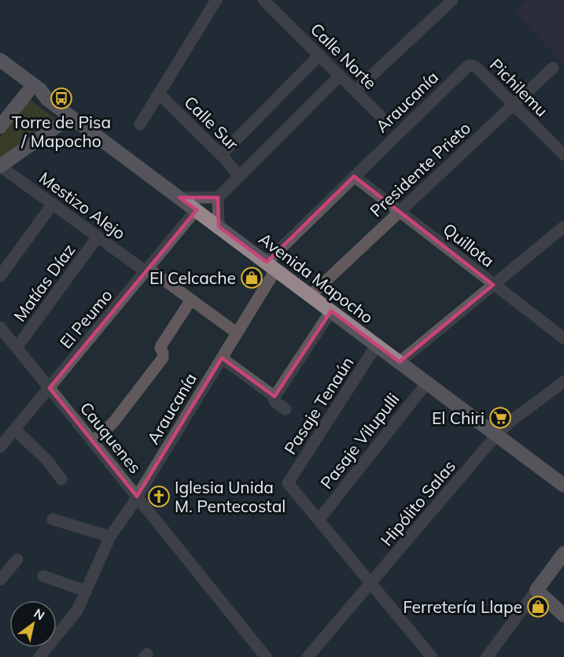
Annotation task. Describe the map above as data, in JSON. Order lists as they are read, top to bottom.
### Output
{
  "streets": {
    "main road": ["Avenida Mapocho"],
    "street": [
      "Calle Norte",
      "Pichilemu",
      "Araucanía",
      "Calle Sur",
      "Presidente Prieto",
      "Mestizo Alejo",
      "Quillota",
      "Matías Díaz",
      "El Peumo",
      "Pasaje Tenaún",
      "Cauquenes",
      "Pasaje Vilupulli",
      "Hipólito Salas"
    ]
  },
  "crossings": [
    ["Pichilemu", "Araucanía"],
    ["Pichilemu", "Presidente Prieto"],
    ["Araucanía", "Mestizo Alejo"],
    ["Araucanía", "Quillota"],
    ["Araucanía", "Avenida Mapocho"],
    ["Araucanía", "Cauquenes"],
    ["Presidente Prieto", "Quillota"],
    ["Presidente Prieto", "Avenida Mapocho"],
    ["Mestizo Alejo", "Matías Díaz"],
    ["Mestizo Alejo", "El Peumo"],
    ["Avenida Mapocho", "El Peumo"],
    ["Avenida Mapocho", "Pasaje Tenaún"],
    ["Avenida Mapocho", "Pasaje Vilupulli"],
    ["Avenida Mapocho", "Hipólito Salas"],
    ["Matías Díaz", "Cauquenes"],
    ["El Peumo", "Cauquenes"],
    ["Pasaje Tenaún", "Pasaje Vilupulli"]
  ],
  "places": {
    "bus stop": ["Torre de Pisa / Mapocho"],
    "shop": ["El Celcache", "Ferretería Llape"],
    "supermarket": ["El Chiri"],
    "church": ["Iglesia Unida M. Pentecostal"]
  },
  "north": "top right"
}
